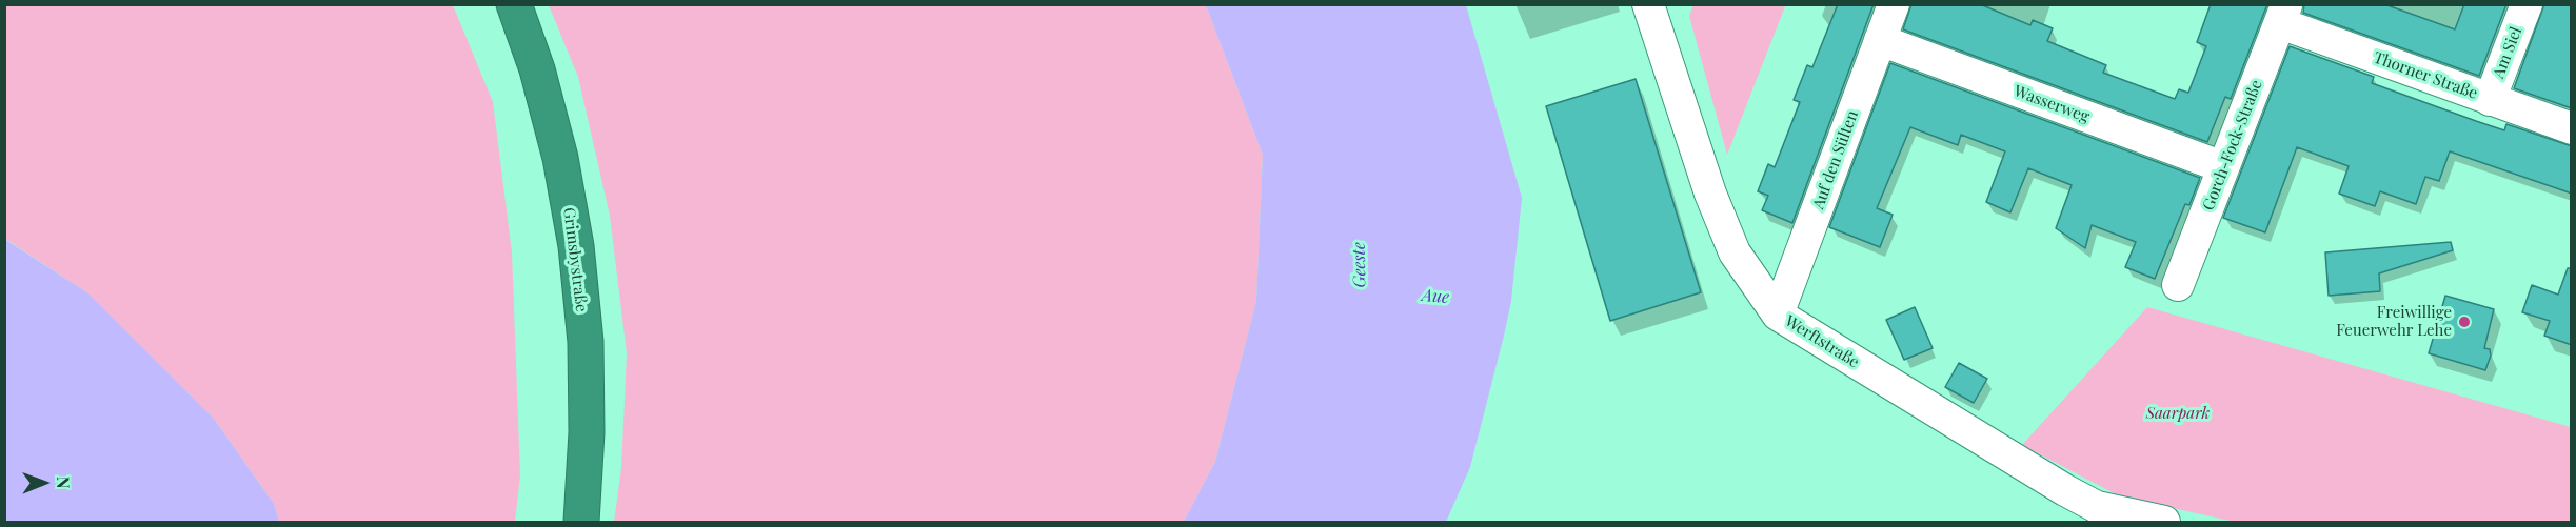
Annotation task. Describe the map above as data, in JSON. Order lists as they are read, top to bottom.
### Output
{
  "streets": {
    "highway": ["Grimsbystraße"],
    "street": [
      "Am Siel",
      "Thorner Straße",
      "Wasserweg",
      "Gorch-Fock-Straße",
      "Auf den Sülten",
      "Werftstraße"
    ]
  },
  "crossings": [
    ["Am Siel", "Thorner Straße"],
    ["Thorner Straße", "Gorch-Fock-Straße"],
    ["Wasserweg", "Gorch-Fock-Straße"],
    ["Wasserweg", "Auf den Sülten"],
    ["Auf den Sülten", "Werftstraße"]
  ],
  "water": ["Geeste", "Aue"],
  "parks": ["Saarpark"],
  "places": ["Freiwillige Feuerwehr Lehe"],
  "north": "right"
}
